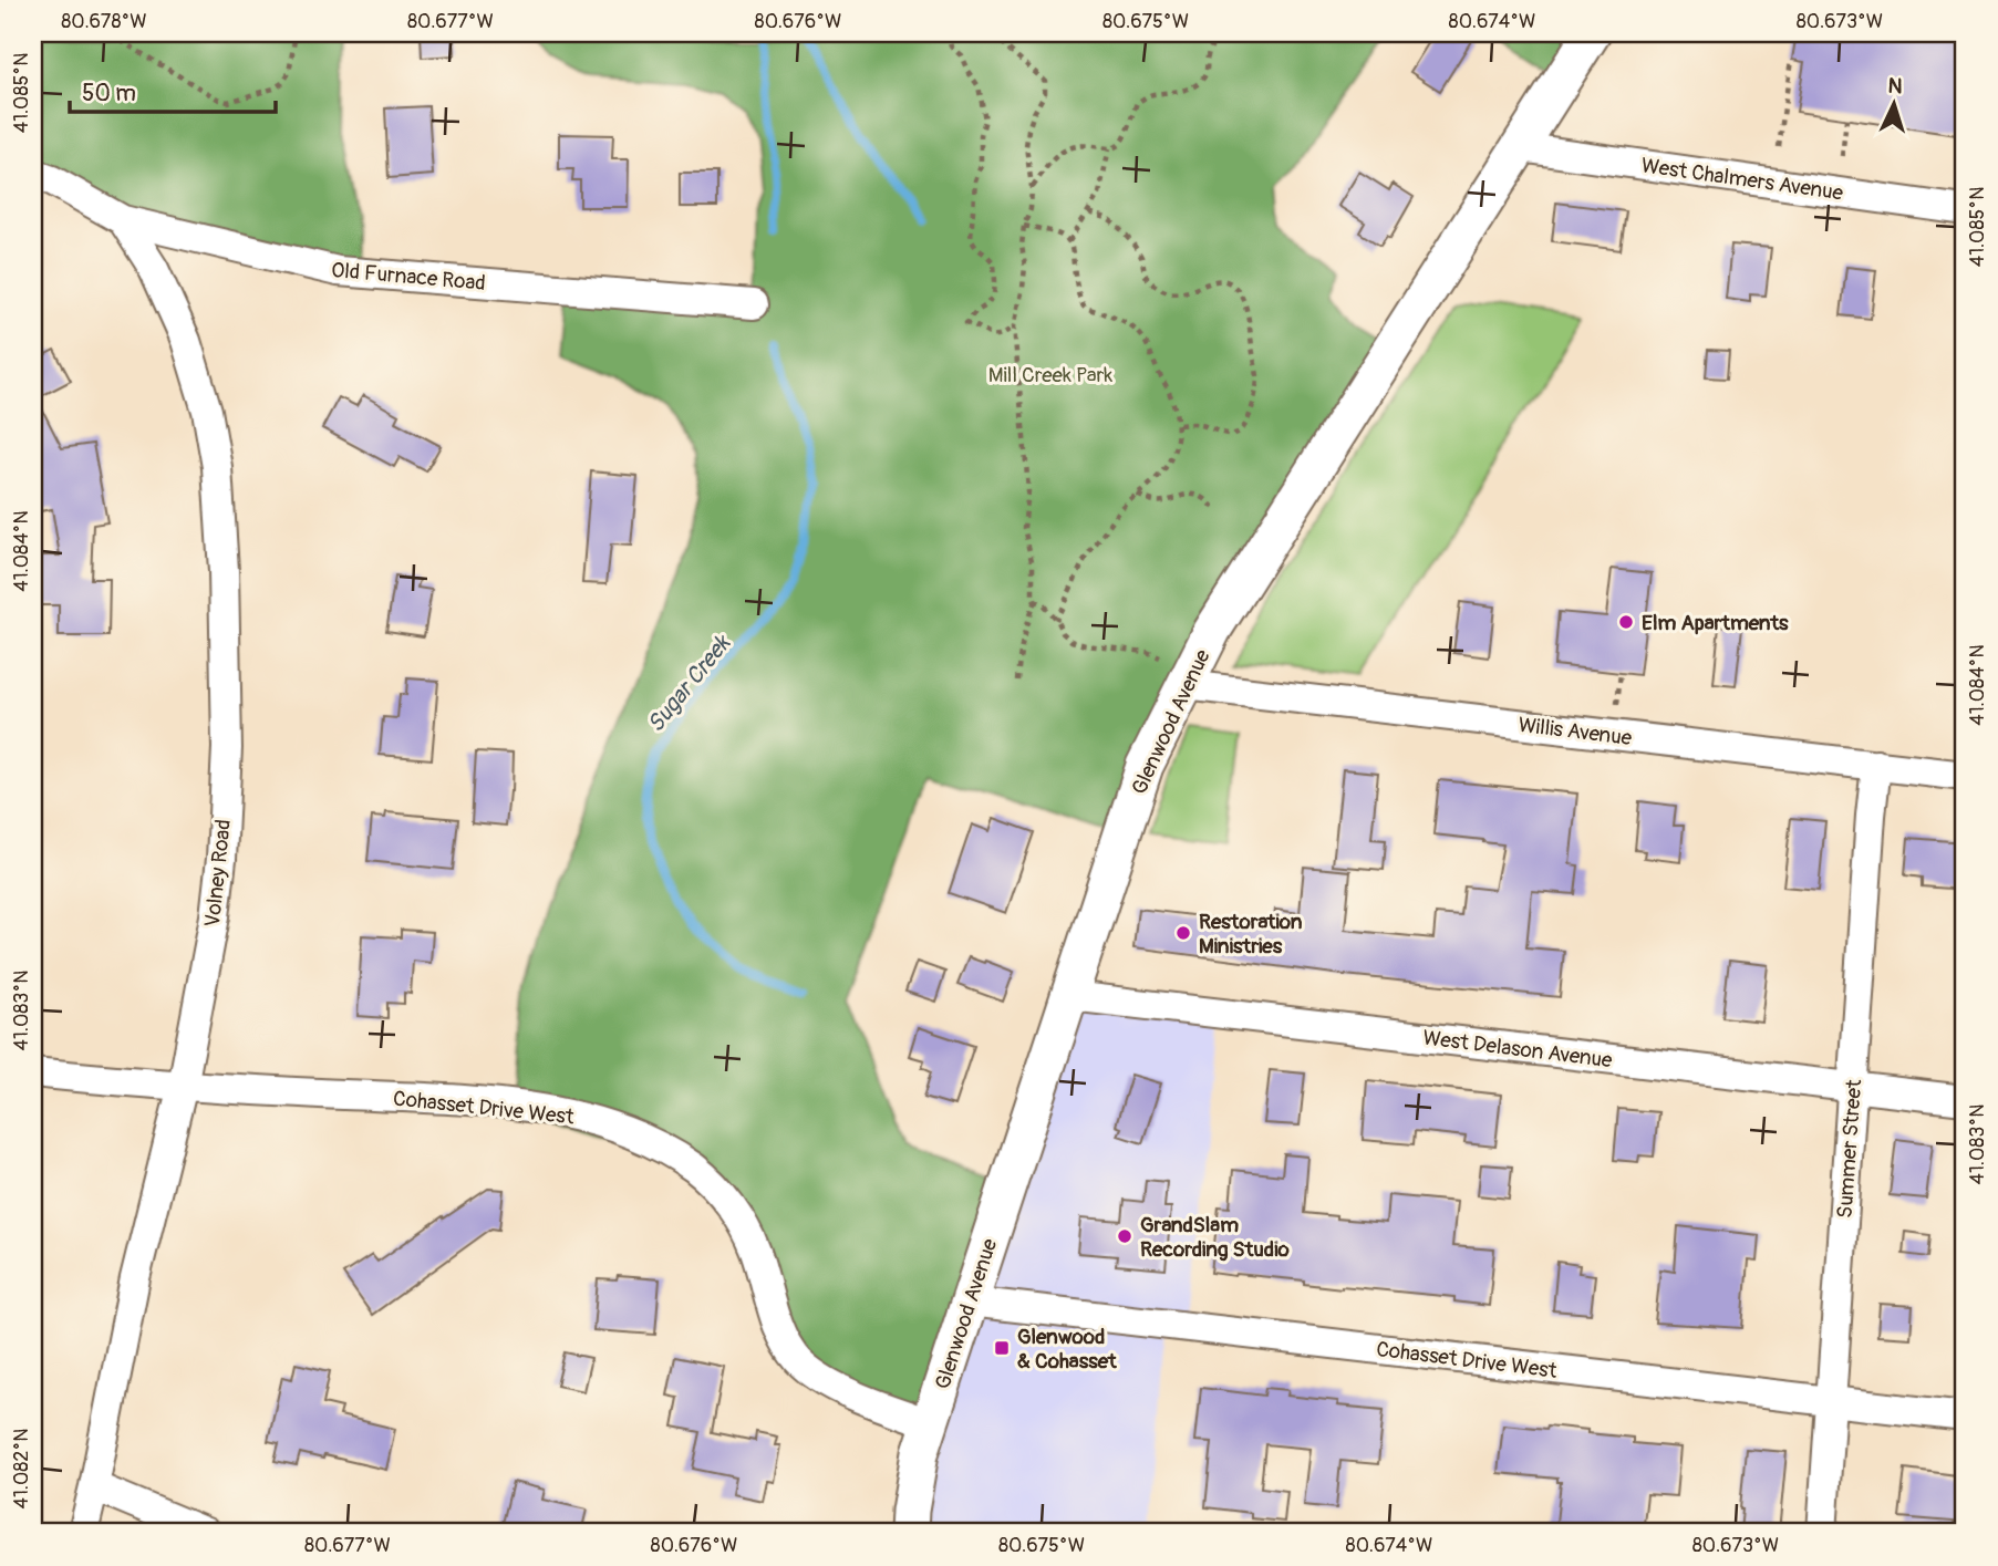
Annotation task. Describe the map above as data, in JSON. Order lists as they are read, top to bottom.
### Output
{
  "streets": {
    "main road": ["Glenwood Avenue"],
    "street": [
      "West Chalmers Avenue",
      "Old Furnace Road",
      "Willis Avenue",
      "Volney Road",
      "West Delason Avenue",
      "Cohasset Drive West",
      "Summer Street"
    ]
  },
  "crossings": [
    ["West Chalmers Avenue", "Glenwood Avenue"],
    ["Old Furnace Road", "Volney Road"],
    ["Glenwood Avenue", "Willis Avenue"],
    ["Glenwood Avenue", "West Delason Avenue"],
    ["Glenwood Avenue", "Cohasset Drive West"],
    ["Willis Avenue", "Summer Street"],
    ["Volney Road", "Cohasset Drive West"],
    ["West Delason Avenue", "Summer Street"],
    ["Cohasset Drive West", "Summer Street"]
  ],
  "water": ["Sugar Creek"],
  "parks": ["Mill Creek Park"],
  "places": {
    "other": ["Elm Apartments", "Restoration Ministries", "GrandSlam Recording Studio"],
    "transit": ["Glenwood & Cohasset"]
  },
  "scale_bar": "50 m",
  "north": "top",
  "coordinates": [
    "80.678°W",
    "80.677°W",
    "80.676°W",
    "80.675°W",
    "80.674°W",
    "80.673°W",
    "41.085°N",
    "41.084°N",
    "41.083°N",
    "41.082°N"
  ]
}
